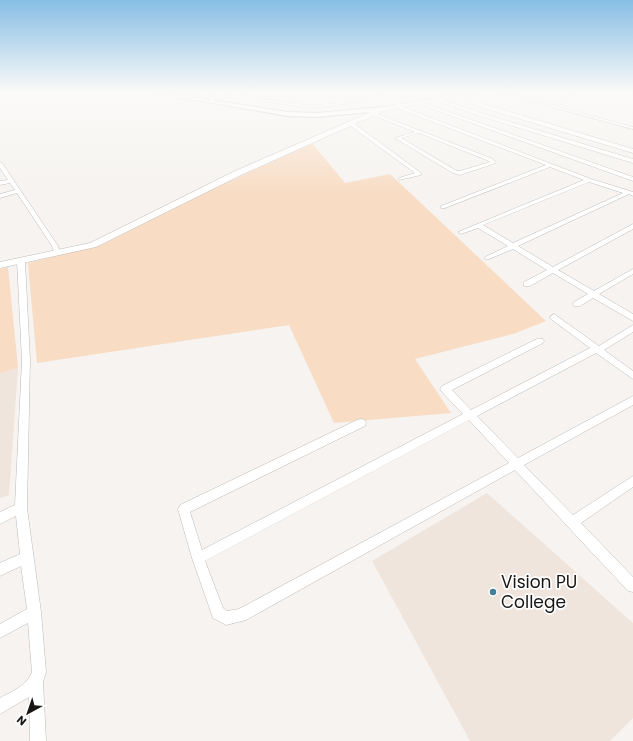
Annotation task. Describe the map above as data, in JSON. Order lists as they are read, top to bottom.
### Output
{
  "places": ["Vision PU College"],
  "north": "bottom left"
}
